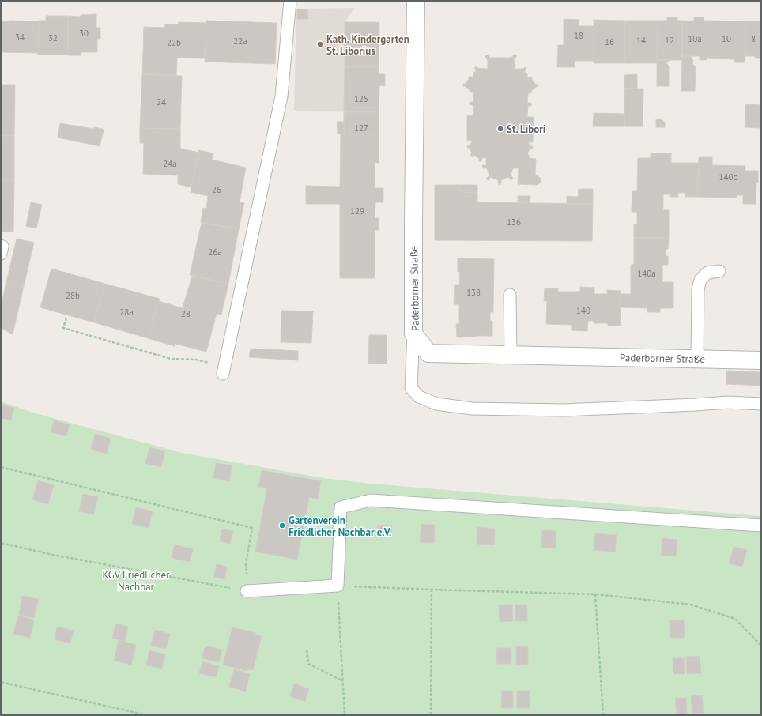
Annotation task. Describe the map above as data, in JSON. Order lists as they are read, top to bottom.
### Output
{
  "streets": {
    "street": ["Paderborner Straße"]
  },
  "parks": ["KGV Friedlicher Nachbar"],
  "places": ["Kath. Kindergarten St. Liborius", "St. Libori", "Gartenverein Friedlicher Nachbar e.V."],
  "house_numbers": [
    "30",
    "18",
    "34",
    "32",
    "10a",
    "10",
    "8",
    "14",
    "12",
    "22a",
    "16",
    "22b",
    "125",
    "24",
    "127",
    "24a",
    "140c",
    "26",
    "129",
    "136",
    "26a",
    "140a",
    "138",
    "28b",
    "140",
    "28a",
    "28"
  ]
}
